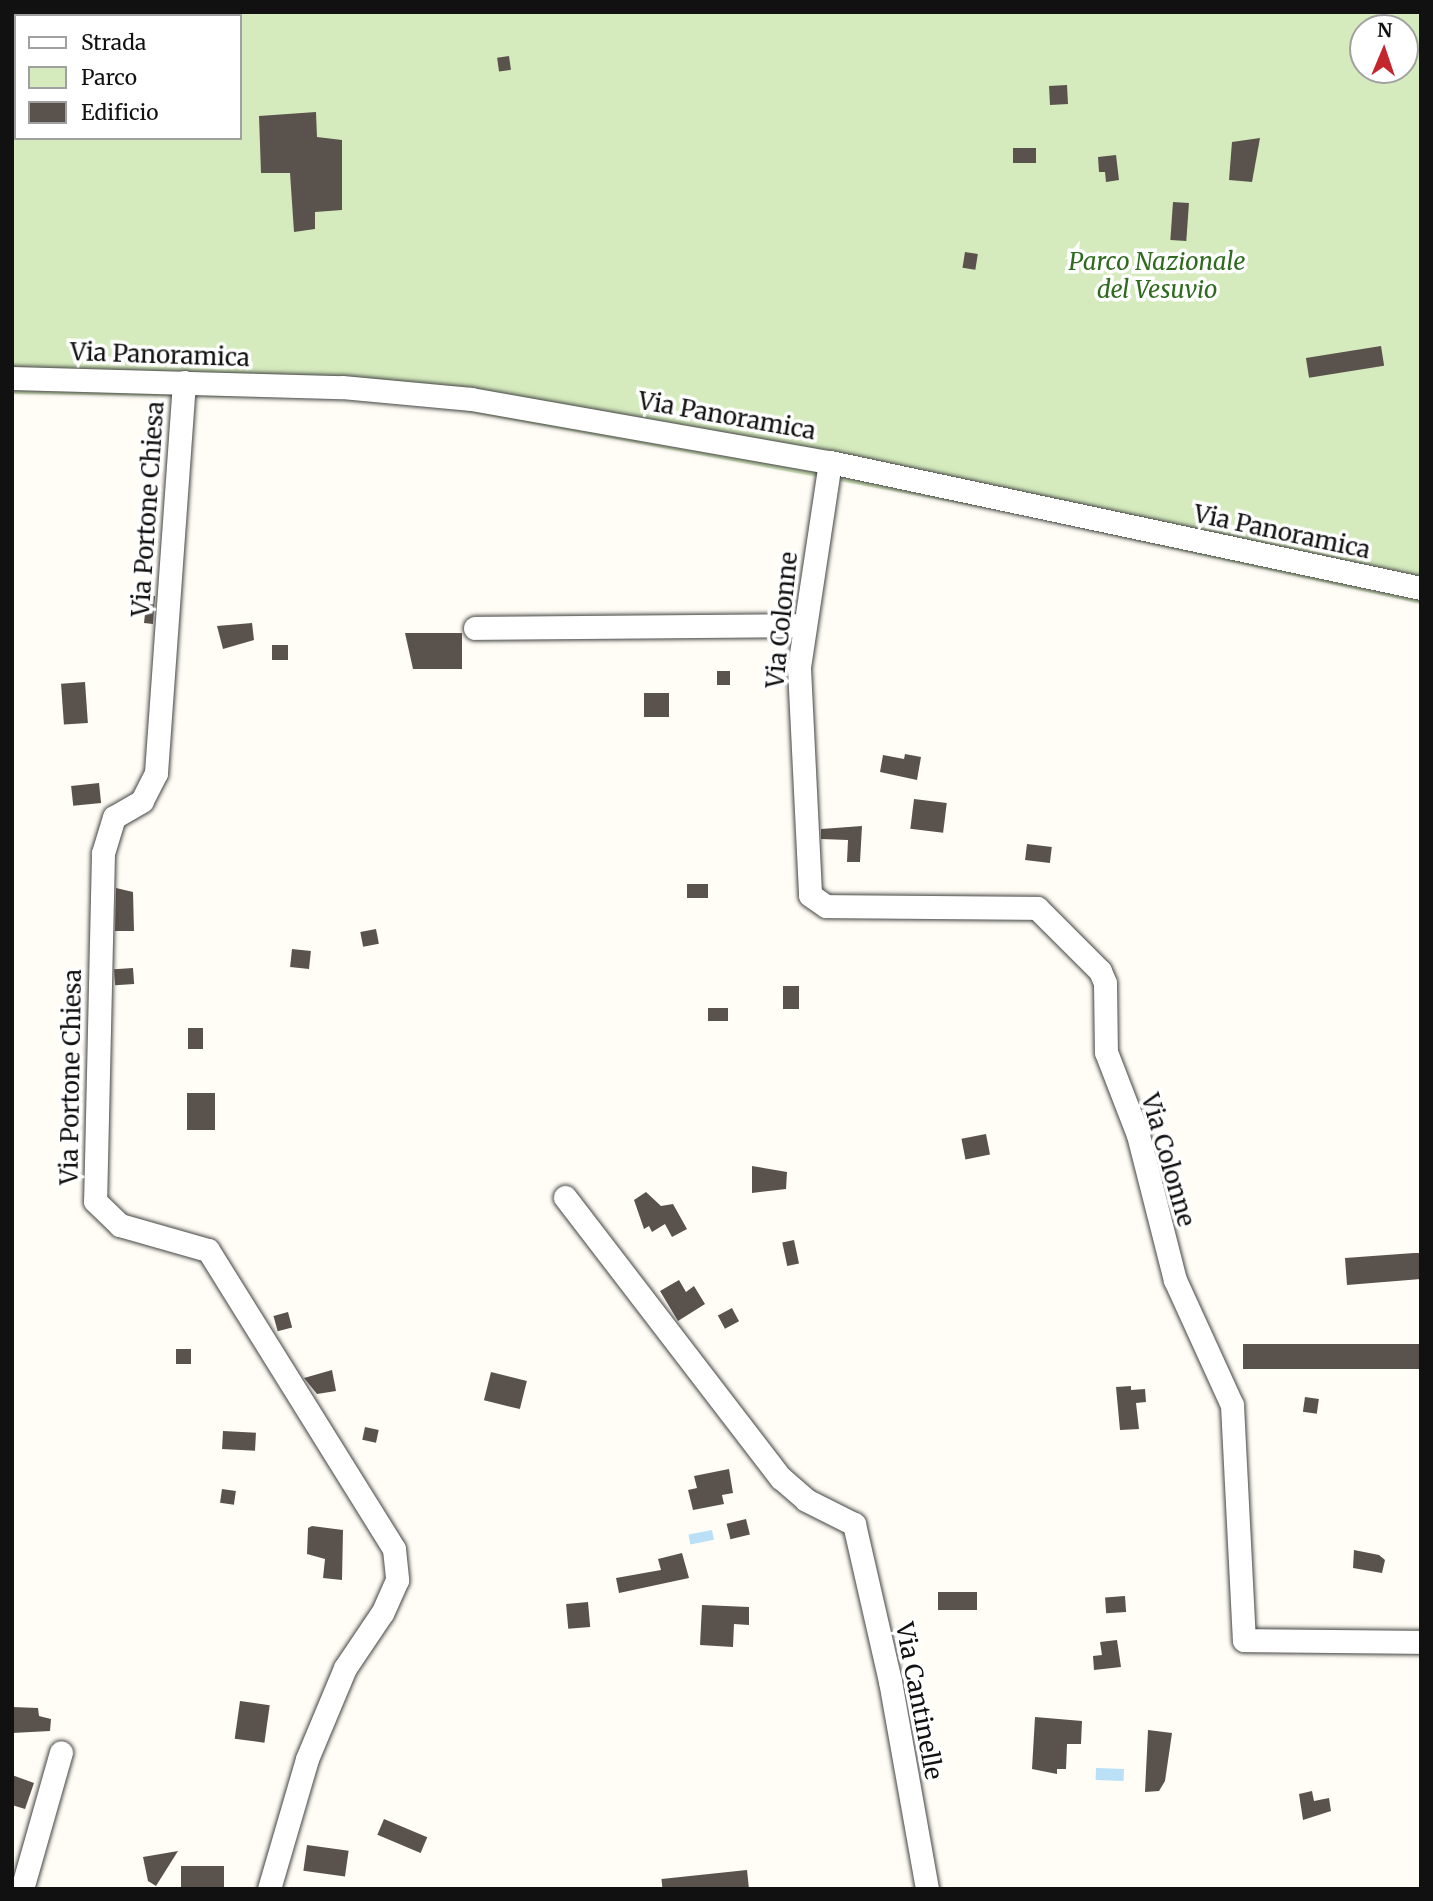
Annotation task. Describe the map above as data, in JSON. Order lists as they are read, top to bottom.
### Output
{
  "streets": {
    "street": [
      "Via Panoramica",
      "Via Portone Chiesa",
      "Via Colonne",
      "Via Cantinelle"
    ]
  },
  "crossings": [
    ["Via Panoramica", "Via Portone Chiesa"],
    ["Via Panoramica", "Via Colonne"]
  ],
  "parks": ["Parco Nazionale del Vesuvio"],
  "legend": ["Strada", "Parco", "Edificio"],
  "north": "top"
}
